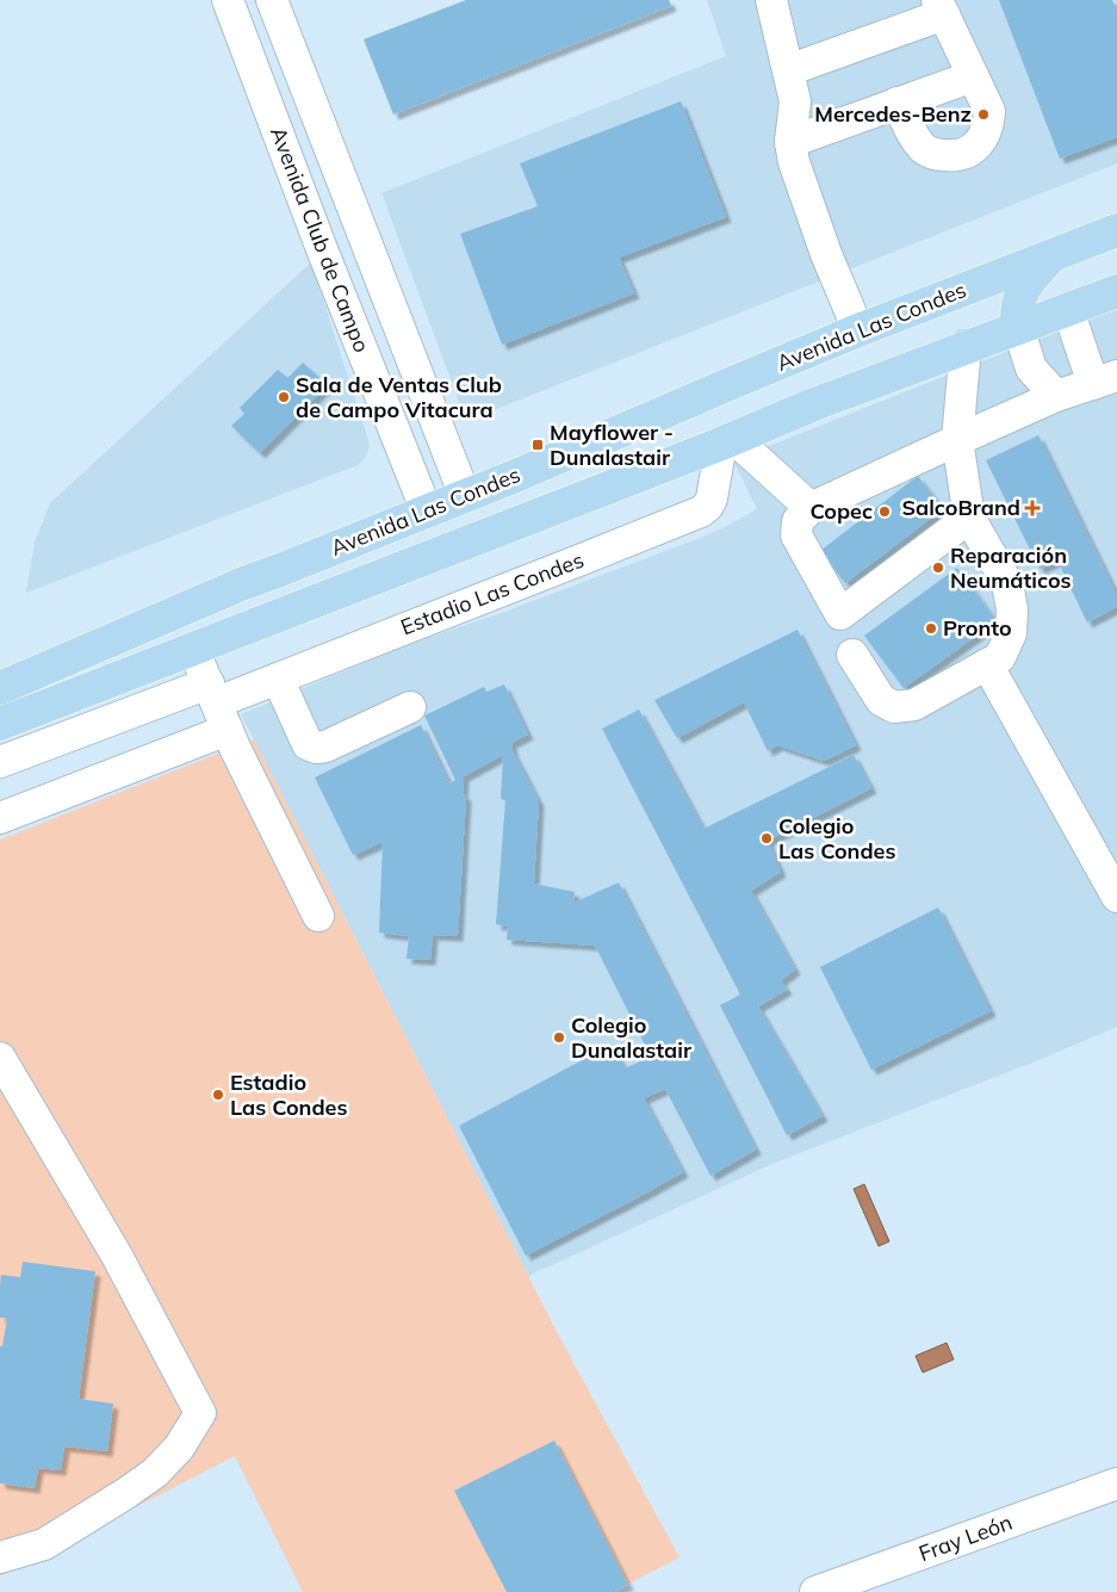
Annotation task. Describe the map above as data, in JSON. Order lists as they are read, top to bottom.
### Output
{
  "streets": {
    "main road": ["Avenida Las Condes"],
    "street": ["Avenida Club de Campo", "Estadio Las Condes", "Fray León"]
  },
  "crossings": [
    ["Avenida Club de Campo", "Avenida Las Condes"],
    ["Avenida Las Condes", "Estadio Las Condes"]
  ],
  "places": {
    "other": [
      "Mercedes-Benz",
      "Sala de Ventas Club de Campo Vitacura",
      "Copec",
      "Reparación Neumáticos",
      "Pronto",
      "Colegio Las Condes",
      "Colegio Dunalastair",
      "Estadio Las Condes"
    ],
    "transit": ["Mayflower - Dunalastair"],
    "health": ["SalcoBrand"]
  }
}
